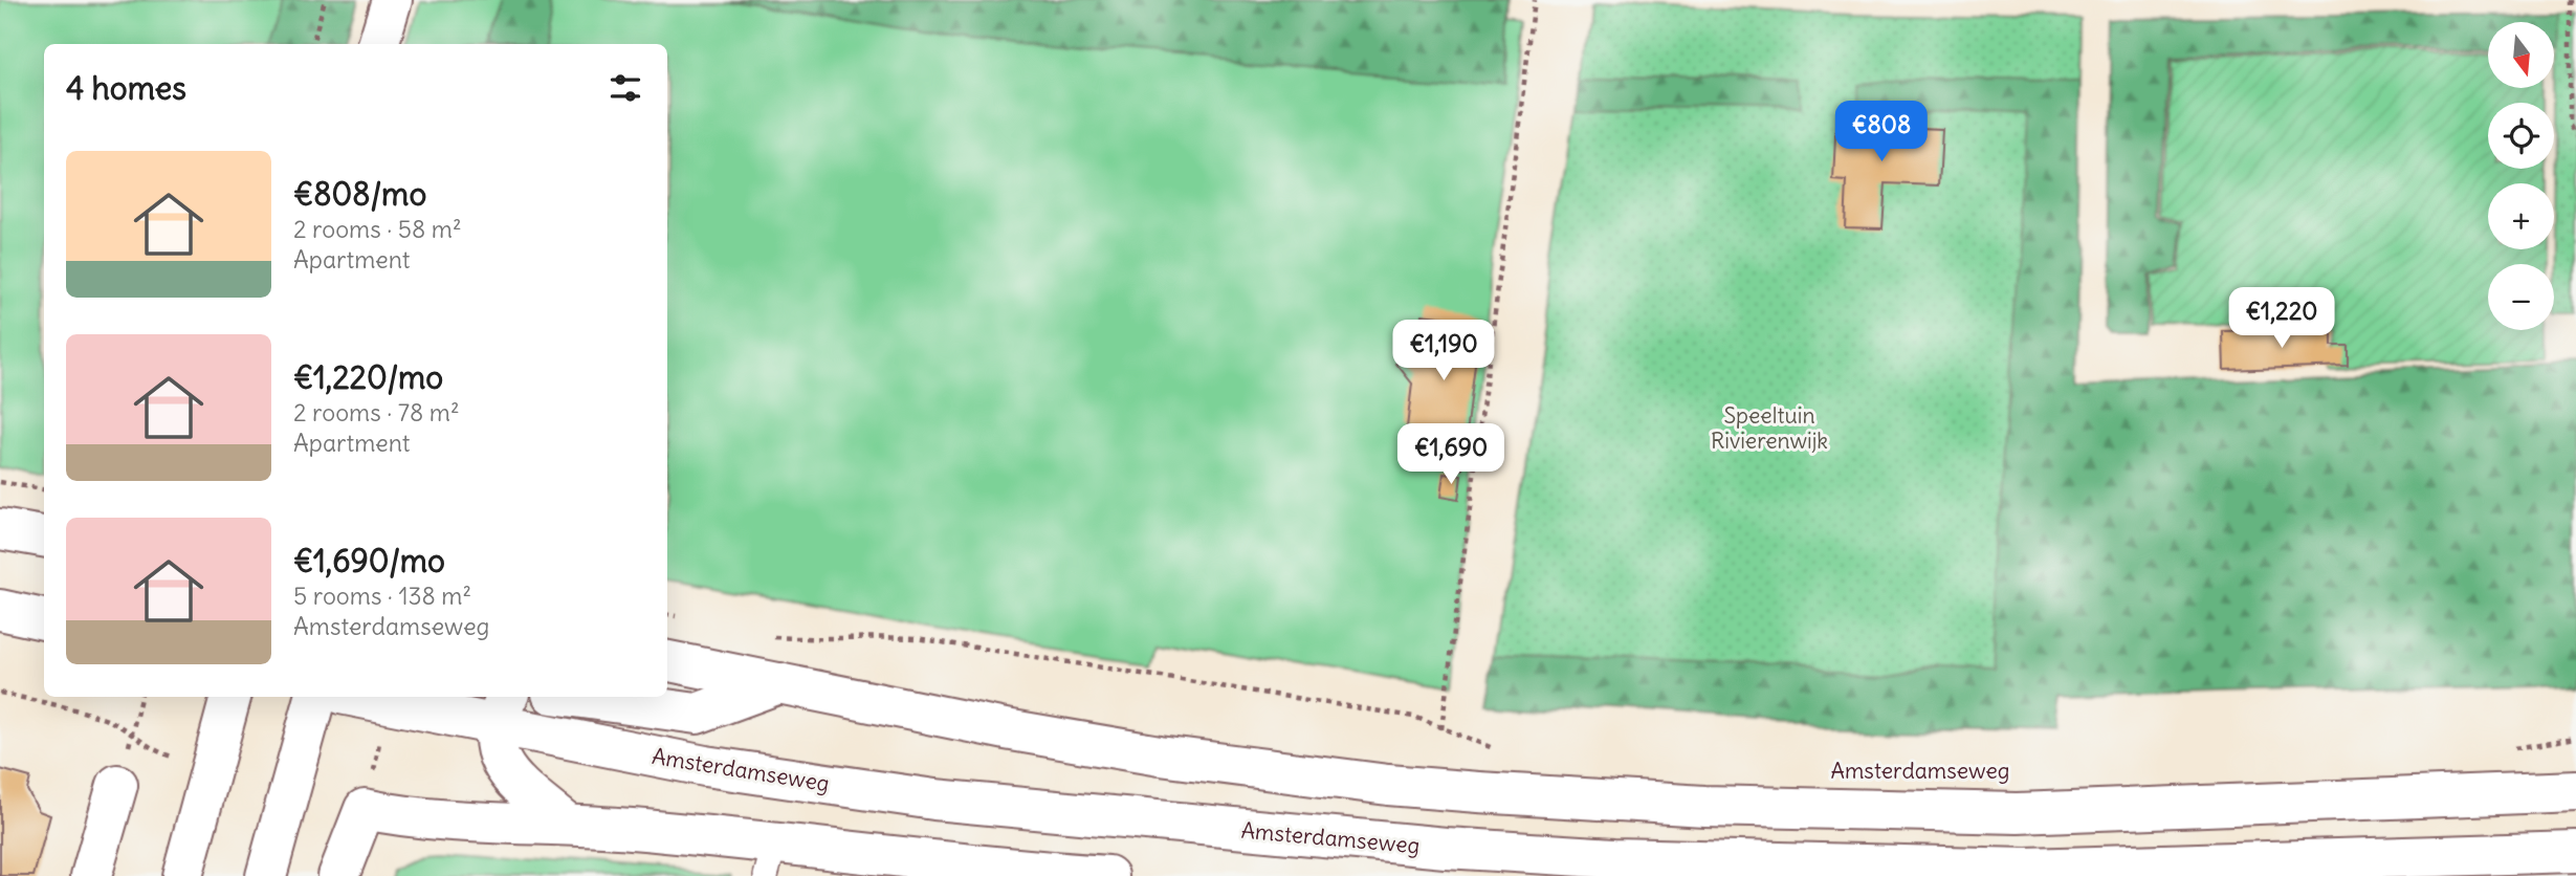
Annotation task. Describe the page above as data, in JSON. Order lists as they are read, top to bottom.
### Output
{
  "streets": {
    "main road": ["Amsterdamseweg"]
  },
  "parks": ["Speeltuin Rivierenwijk"],
  "north": "bottom",
  "page": {
    "map_buttons": ["+", "−"],
    "heading": "4 homes",
    "price": [
      "€808",
      "€1,220",
      "€1,190",
      "€1,690"
    ],
    "list": [
      {
        "name": "€808/mo",
        "note": "2 rooms · 58 m² · Apartment"
      },
      {
        "name": "€1,220/mo",
        "note": "2 rooms · 78 m² · Apartment"
      },
      {
        "name": "€1,690/mo",
        "note": "5 rooms · 138 m² · Amsterdamseweg"
      }
    ]
  }
}
